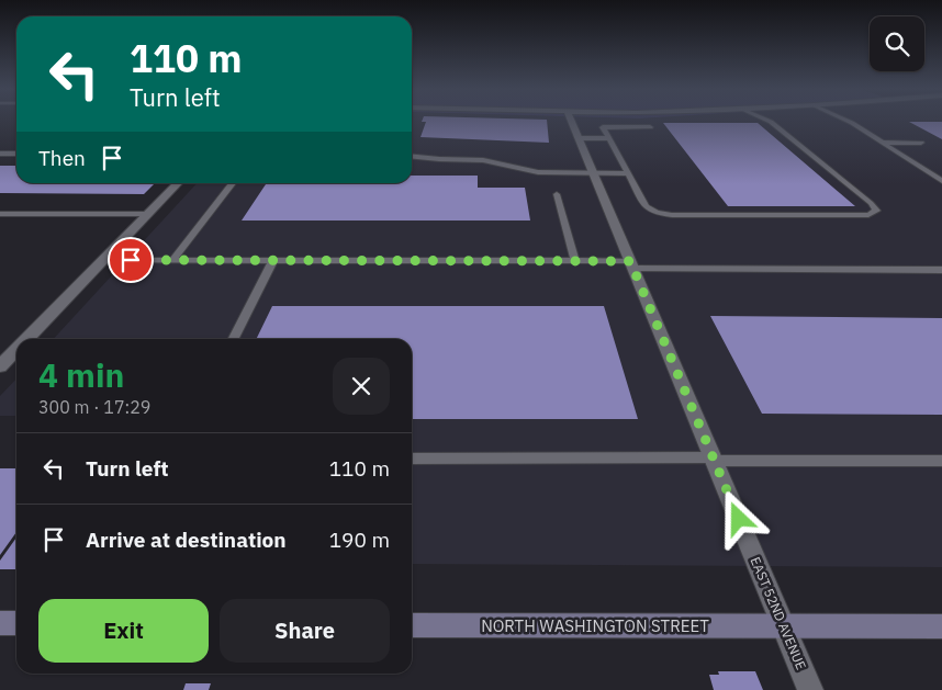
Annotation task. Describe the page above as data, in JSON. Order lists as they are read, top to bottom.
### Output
{
  "streets": {
    "main road": ["NORTH WASHINGTON STREET"],
    "street": ["EAST 52ND AVENUE"]
  },
  "crossings": [
    ["EAST 52ND AVENUE", "NORTH WASHINGTON STREET"]
  ],
  "page": {
    "turn": ["110 m", "Turn left"],
    "then": "Then",
    "heading": ["4 min", "300 m · 17:29"],
    "list": [
      {
        "name": "Turn left",
        "value": "110 m"
      },
      {
        "name": "Arrive at destination",
        "value": "190 m"
      }
    ],
    "buttons": ["Exit", "Share"]
  }
}
